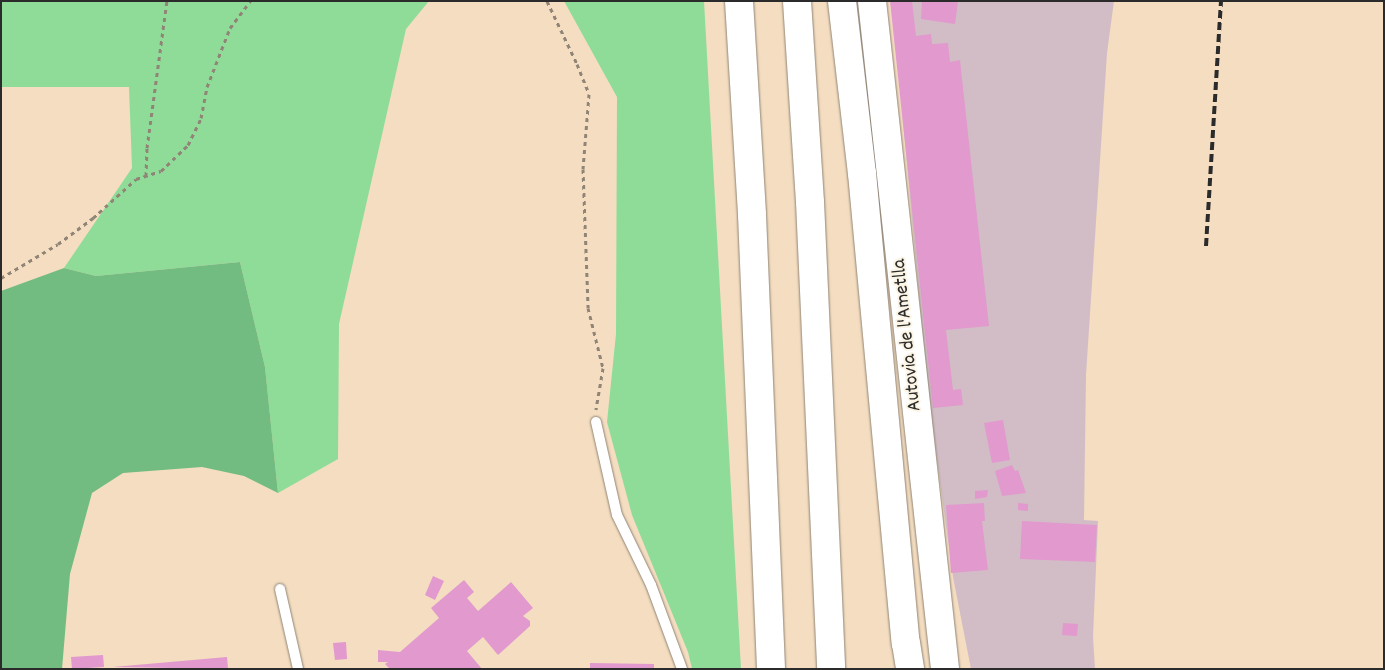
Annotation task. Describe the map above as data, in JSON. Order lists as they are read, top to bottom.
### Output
{
  "streets": {
    "highway": ["Autovia de l'Ametlla"]
  }
}
